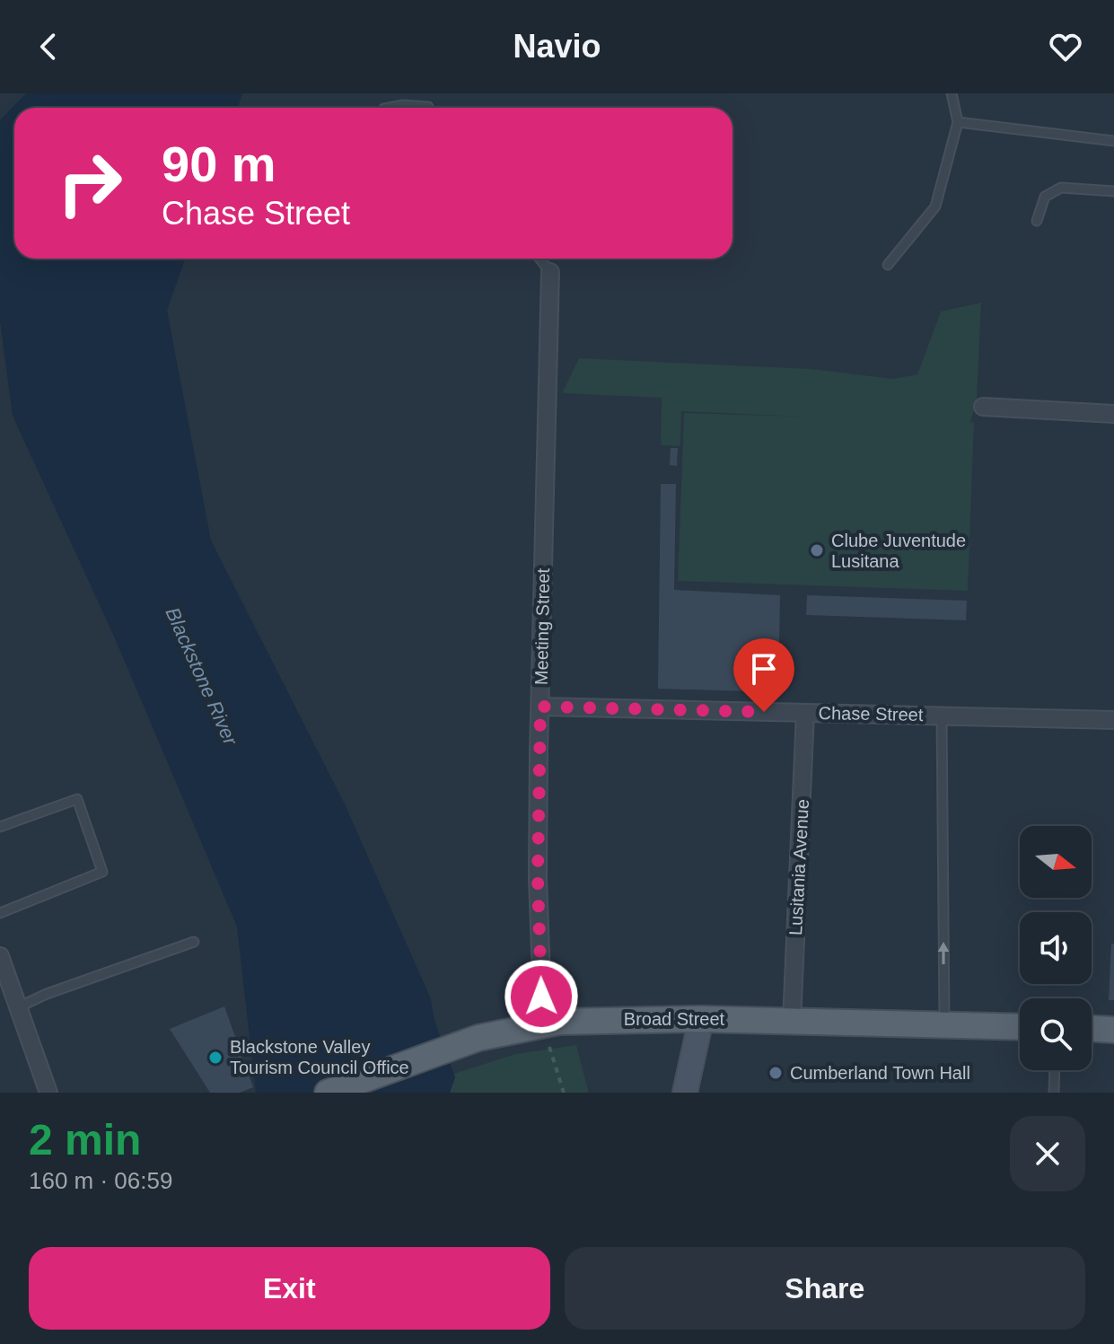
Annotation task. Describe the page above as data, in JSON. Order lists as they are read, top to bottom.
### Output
{
  "streets": {
    "main road": ["Broad Street"],
    "street": ["Meeting Street", "Chase Street", "Lusitania Avenue"]
  },
  "crossings": [
    ["Meeting Street", "Chase Street"],
    ["Meeting Street", "Broad Street"],
    ["Chase Street", "Lusitania Avenue"],
    ["Lusitania Avenue", "Broad Street"]
  ],
  "water": ["Blackstone River"],
  "places": ["Clube Juventude Lusitana", "Blackstone Valley Tourism Council Office", "Cumberland Town Hall"],
  "north": "right",
  "page": {
    "header": "Navio",
    "turn": ["90 m", "Chase Street"],
    "heading": ["2 min", "160 m · 06:59"],
    "buttons": ["Exit", "Share"]
  }
}
